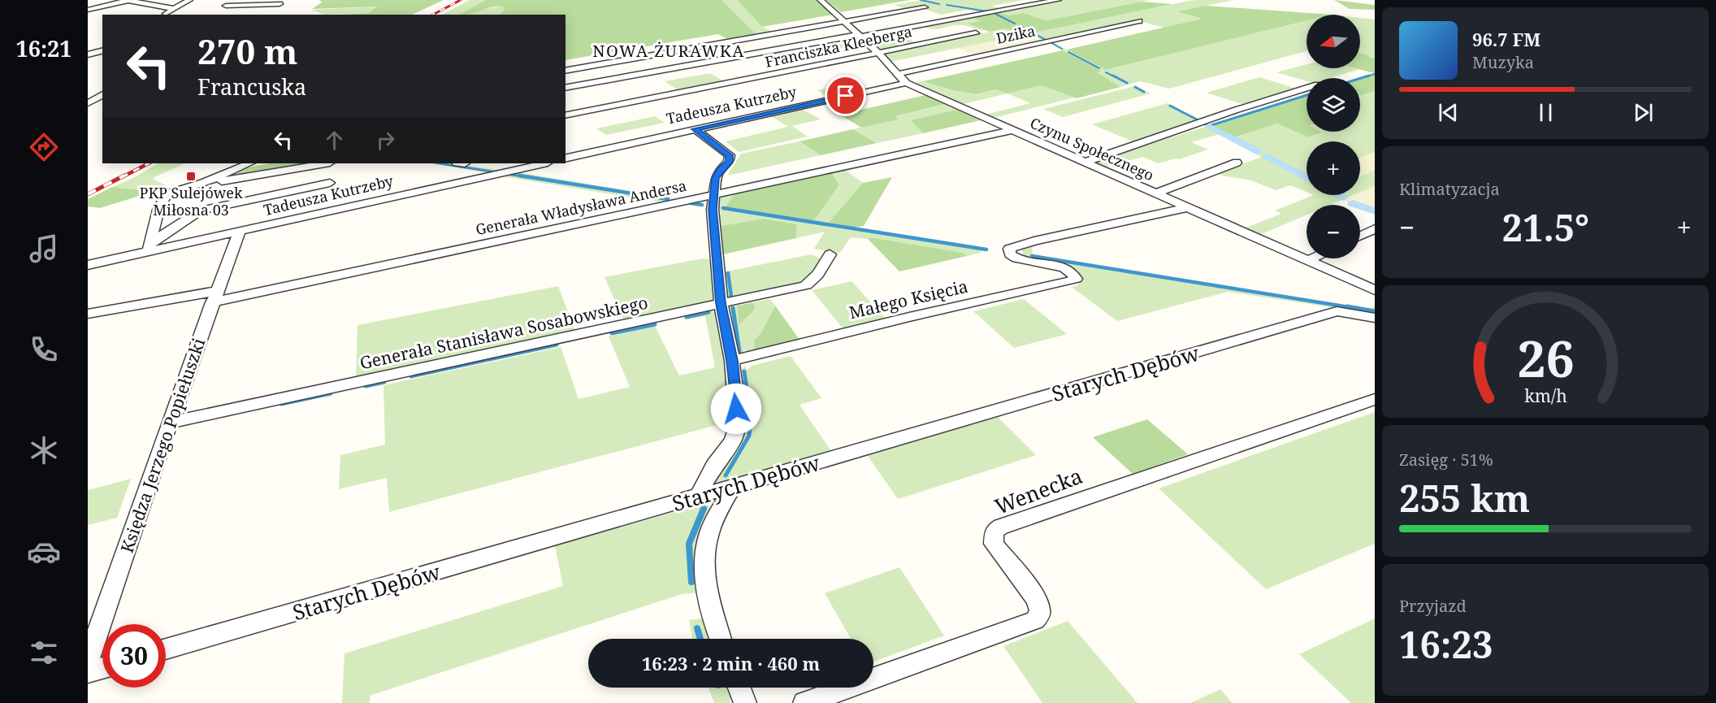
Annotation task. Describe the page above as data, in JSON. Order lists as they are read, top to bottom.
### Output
{
  "streets": {
    "street": [
      "Dzika",
      "Franciszka Kleeberga",
      "Tadeusza Kutrzeby",
      "Czynu Społecznego",
      "Generała Władysława Andersa",
      "Małego Księcia",
      "Generała Stanisława Sosabowskiego",
      "Starych Dębów",
      "Księdza Jerzego Popiełuszki",
      "Wenecka"
    ]
  },
  "crossings": [
    ["Dzika", "Czynu Społecznego"],
    ["Franciszka Kleeberga", "Czynu Społecznego"],
    ["Tadeusza Kutrzeby", "Czynu Społecznego"],
    ["Tadeusza Kutrzeby", "Księdza Jerzego Popiełuszki"],
    ["Czynu Społecznego", "Generała Władysława Andersa"],
    ["Czynu Społecznego", "Małego Księcia"],
    ["Generała Władysława Andersa", "Księdza Jerzego Popiełuszki"],
    ["Generała Stanisława Sosabowskiego", "Księdza Jerzego Popiełuszki"]
  ],
  "districts": ["NOWA ŻURAWKA"],
  "places": {
    "transit": ["PKP Sulejówek Miłosna 03"]
  },
  "north": "left",
  "page": {
    "tabs": "16:21",
    "map_buttons": ["+", "−"],
    "turn": ["270 m", "Francuska"],
    "song": ["96.7 FM", "Muzyka"],
    "tile": [
      "Klimatyzacja",
      ["Zasięg · 51%", "255 km"],
      ["Przyjazd", "16:23"]
    ],
    "heat": ["−", "21.5°", "+"],
    "limit": "30",
    "trip": "16:23 · 2 min · 460 m",
    "gauge": ["26", "km/h"]
  }
}
